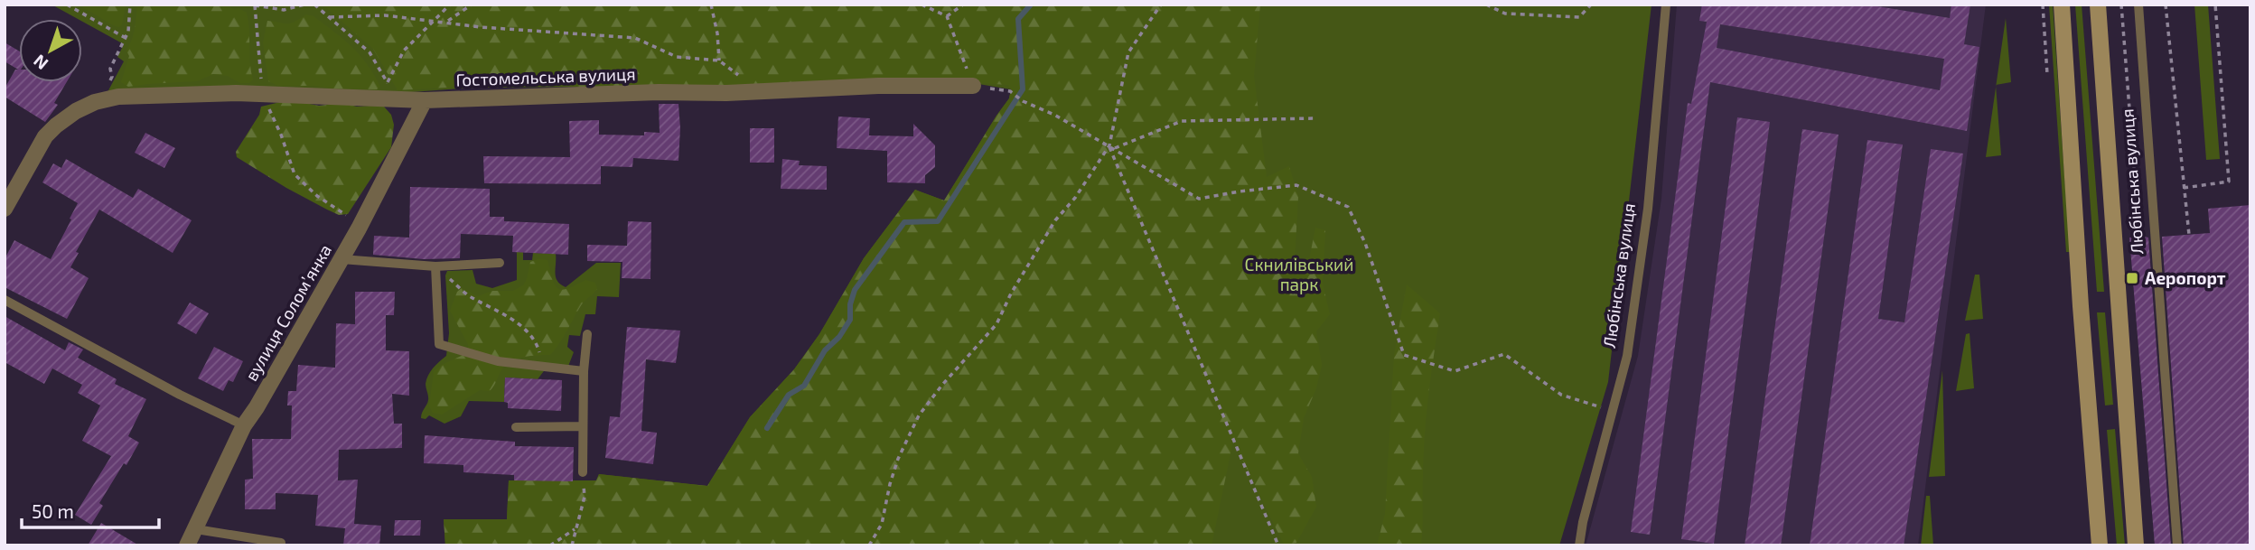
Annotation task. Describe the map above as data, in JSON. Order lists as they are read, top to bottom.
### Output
{
  "streets": {
    "street": ["Гостомельська вулиця", "Любінська вулиця", "вулиця Соломʼянка"]
  },
  "crossings": [
    ["Гостомельська вулиця", "вулиця Соломʼянка"]
  ],
  "parks": ["Скнилівський парк"],
  "places": {
    "transit": ["Аеропорт"]
  },
  "scale_bar": "50 m",
  "north": "bottom left"
}
